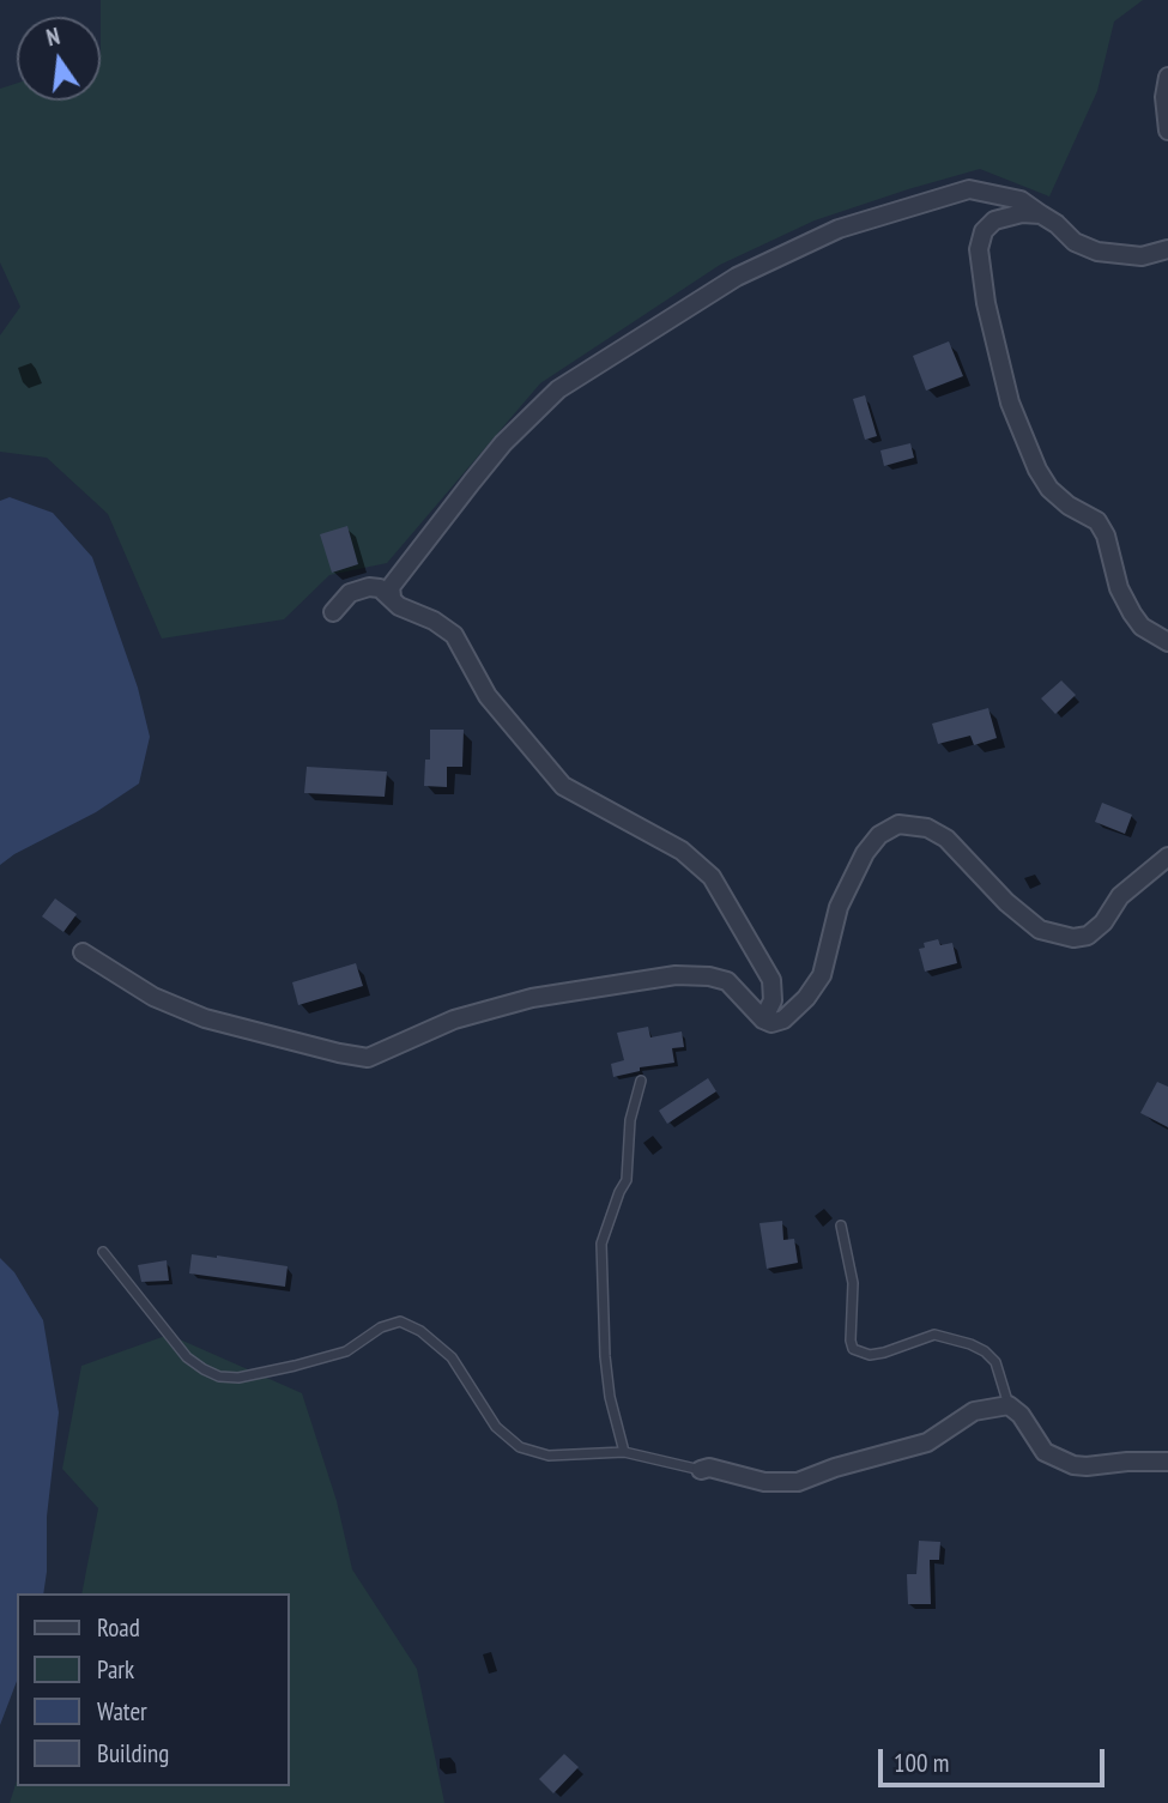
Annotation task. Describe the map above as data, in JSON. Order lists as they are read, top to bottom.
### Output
{
  "legend": [
    "Road",
    "Park",
    "Water",
    "Building"
  ],
  "scale_bar": "100 m",
  "north": "top"
}
